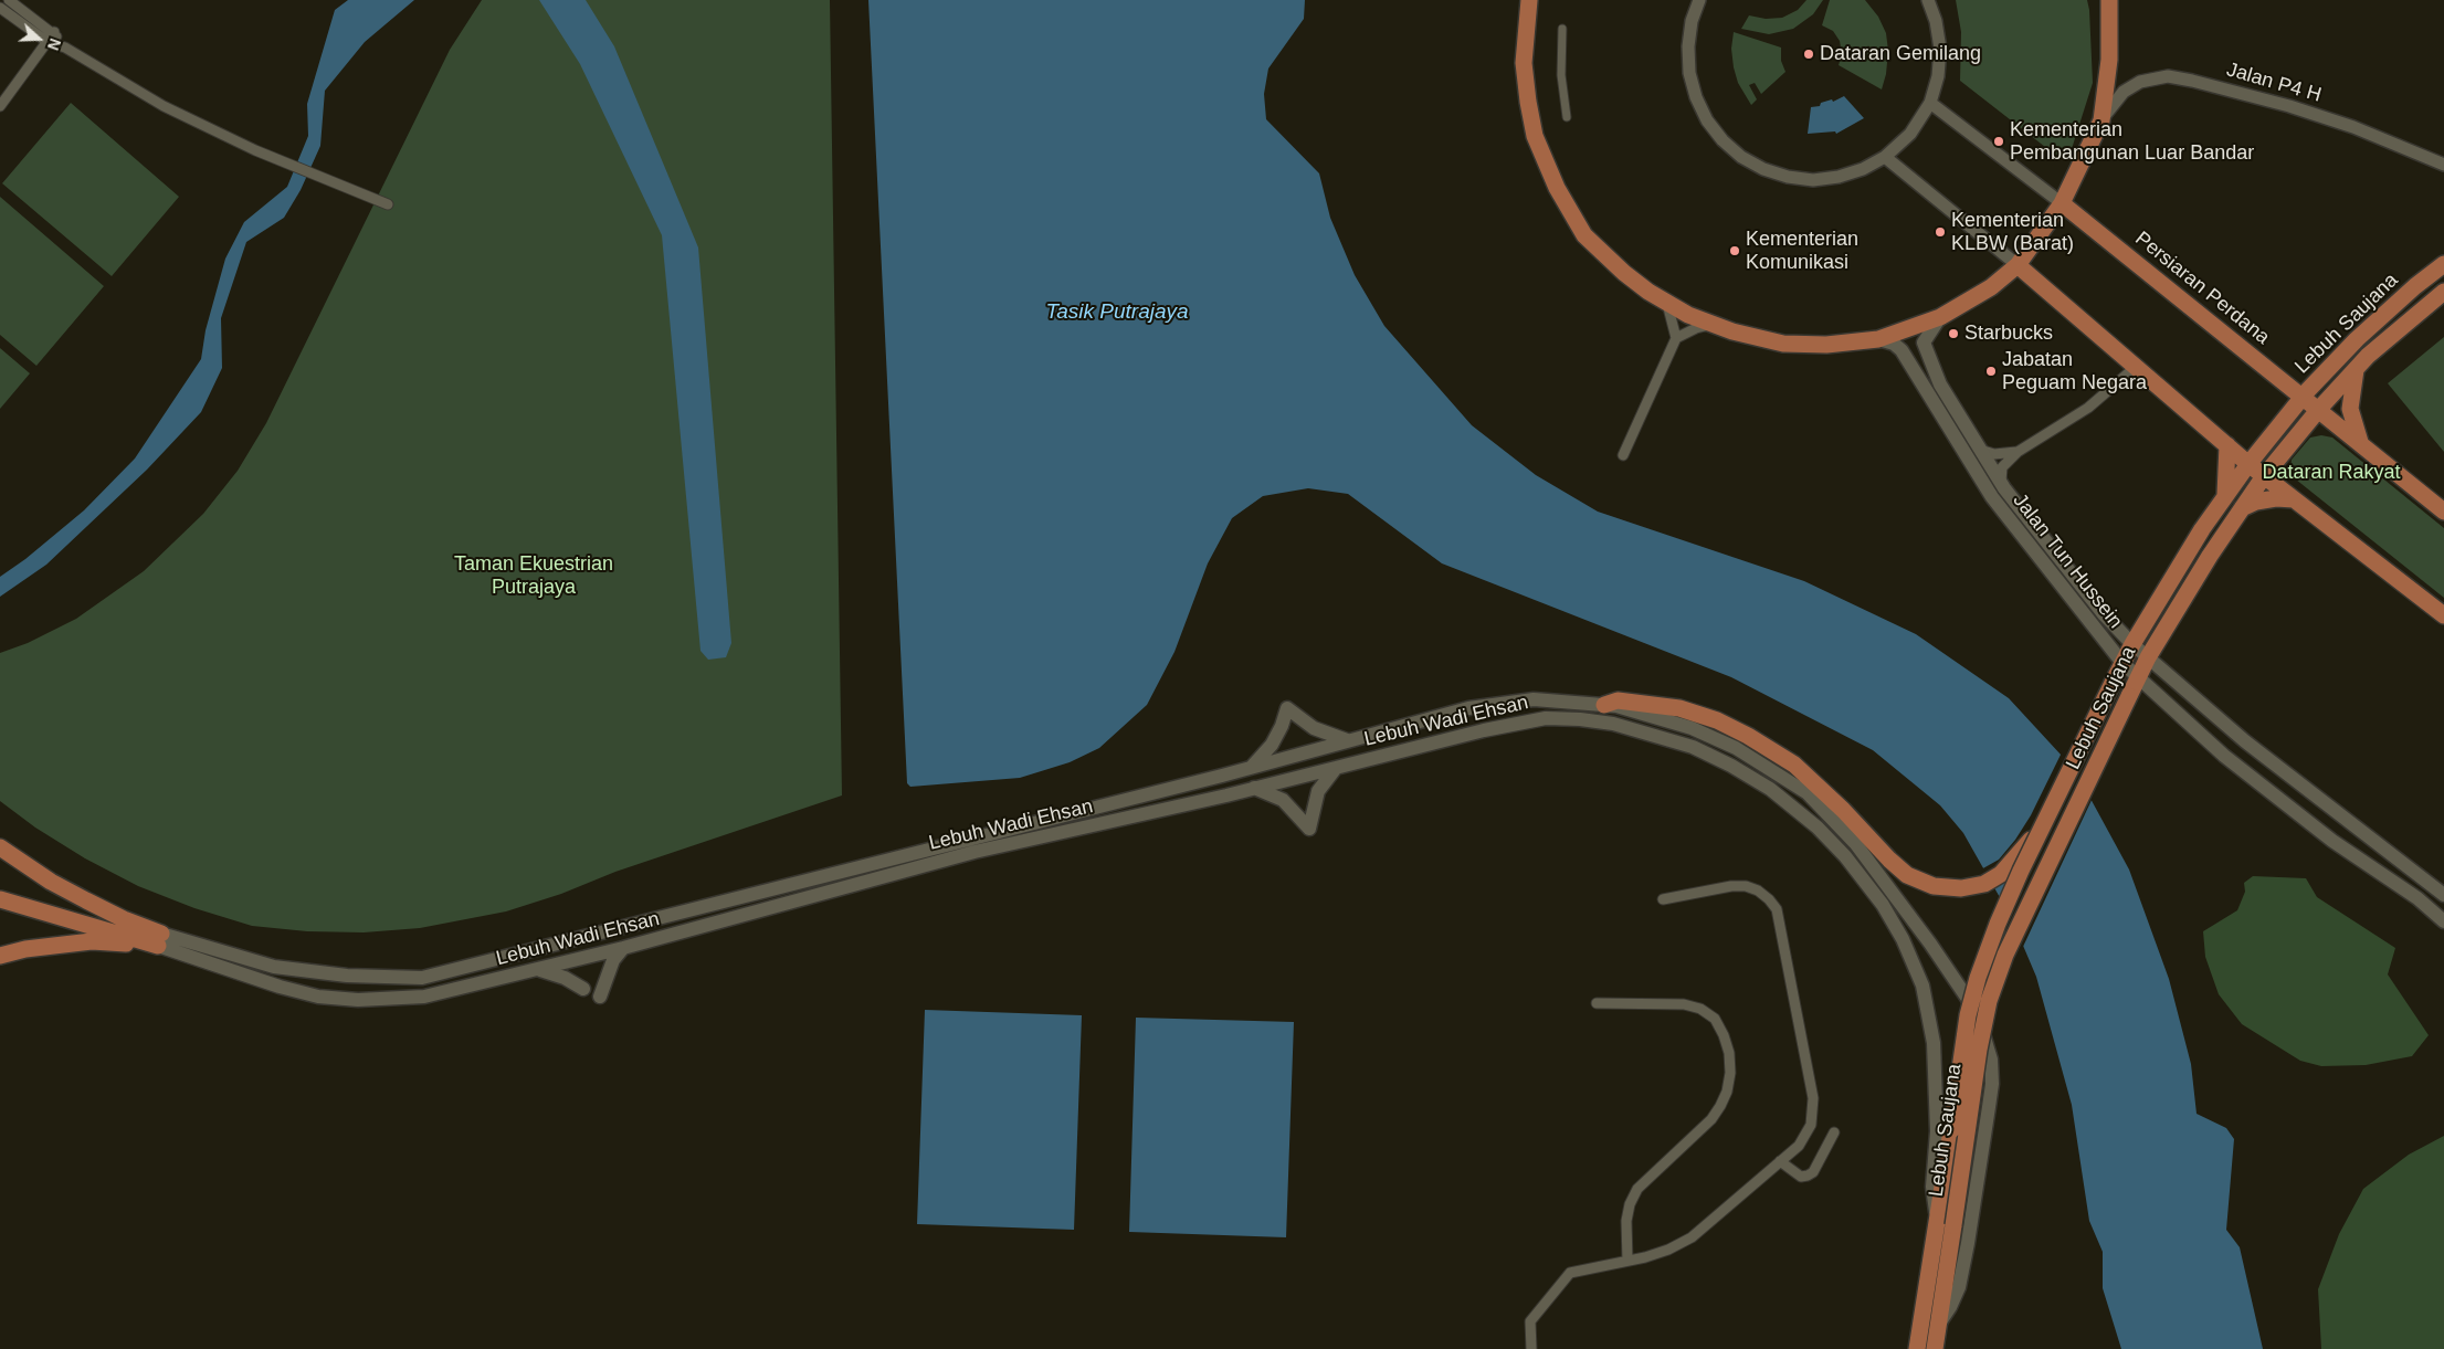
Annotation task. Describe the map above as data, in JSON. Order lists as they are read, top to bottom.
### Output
{
  "streets": {
    "main road": [
      "Persiaran Perdana",
      "Lebuh Saujana",
      "Jalan Tun Hussein",
      "Lebuh Wadi Ehsan"
    ],
    "street": ["Jalan P4 H"]
  },
  "crossings": [
    ["Persiaran Perdana", "Lebuh Saujana"],
    ["Lebuh Saujana", "Jalan Tun Hussein"],
    ["Lebuh Saujana", "Lebuh Wadi Ehsan"]
  ],
  "water": ["Tasik Putrajaya"],
  "parks": ["Dataran Rakyat", "Taman Ekuestrian Putrajaya"],
  "places": [
    "Dataran Gemilang",
    "Kementerian Pembangunan Luar Bandar",
    "Kementerian KLBW (Barat)",
    "Kementerian Komunikasi",
    "Starbucks",
    "Jabatan Peguam Negara"
  ],
  "north": "right"
}
